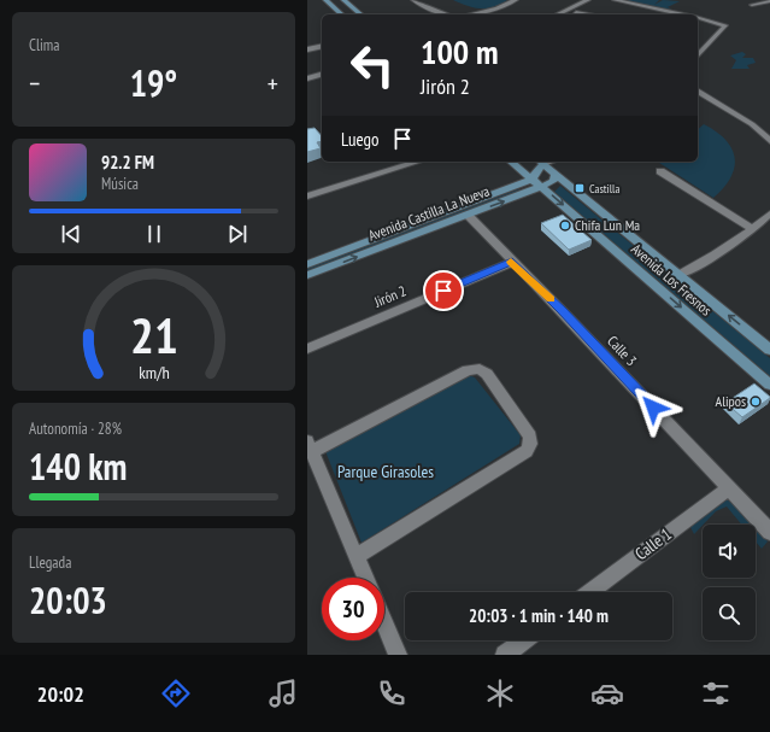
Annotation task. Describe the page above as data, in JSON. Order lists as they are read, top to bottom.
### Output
{
  "streets": {
    "main road": ["Avenida Castilla La Nueva", "Avenida Los Fresnos"],
    "street": ["Jirón 2", "Calle 3", "Calle 1"]
  },
  "crossings": [
    ["Avenida Castilla La Nueva", "Avenida Los Fresnos"],
    ["Avenida Castilla La Nueva", "Calle 3"],
    ["Jirón 2", "Calle 3"],
    ["Calle 3", "Calle 1"]
  ],
  "parks": ["Parque Girasoles"],
  "places": {
    "transit": ["Castilla"],
    "other": ["Chifa Lun Ma", "Alipos"]
  },
  "page": {
    "tile": [
      "Clima",
      ["Autonomía · 28%", "140 km"],
      ["Llegada", "20:03"]
    ],
    "turn": ["100 m", "Jirón 2"],
    "heat": ["−", "19°", "+"],
    "then": "Luego",
    "song": ["92.2 FM", "Música"],
    "limit": "30",
    "trip": "20:03 · 1 min · 140 m",
    "tabs": "20:02",
    "gauge": ["21", "km/h"]
  }
}
